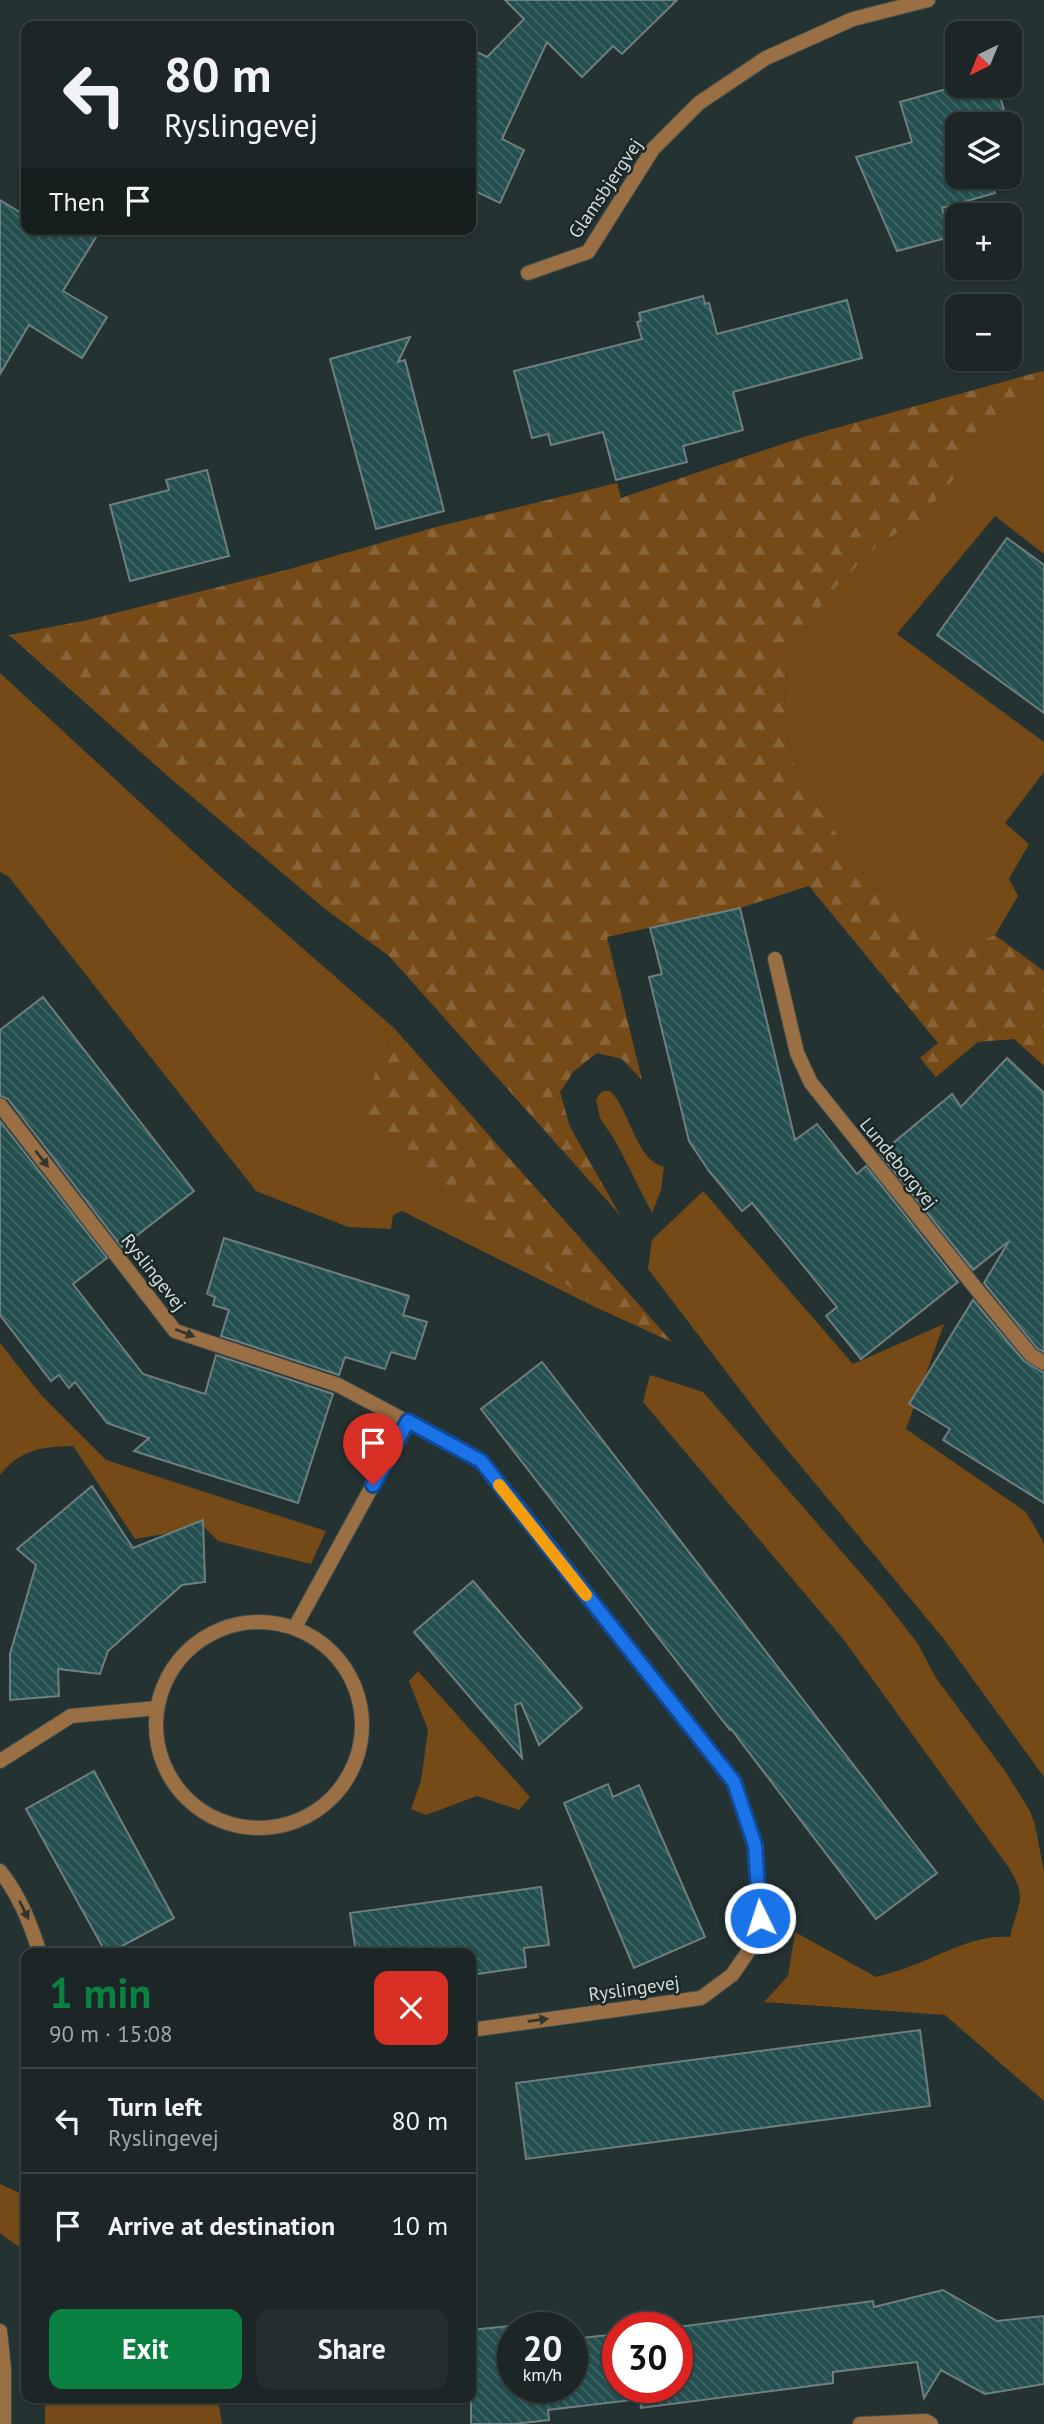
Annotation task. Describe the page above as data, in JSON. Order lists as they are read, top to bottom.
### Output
{
  "streets": {
    "street": ["Glamsbjergvej", "Lundeborgvej", "Ryslingevej"]
  },
  "north": "bottom left",
  "page": {
    "map_buttons": ["+", "−"],
    "turn": ["80 m", "Ryslingevej"],
    "then": "Then",
    "heading": ["1 min", "90 m · 15:08"],
    "list": [
      {
        "name": "Turn left",
        "note": "Ryslingevej",
        "value": "80 m"
      },
      {
        "name": "Arrive at destination",
        "value": "10 m"
      }
    ],
    "buttons": ["Exit", "Share"],
    "speed": "20 km/h",
    "limit": "30"
  }
}
